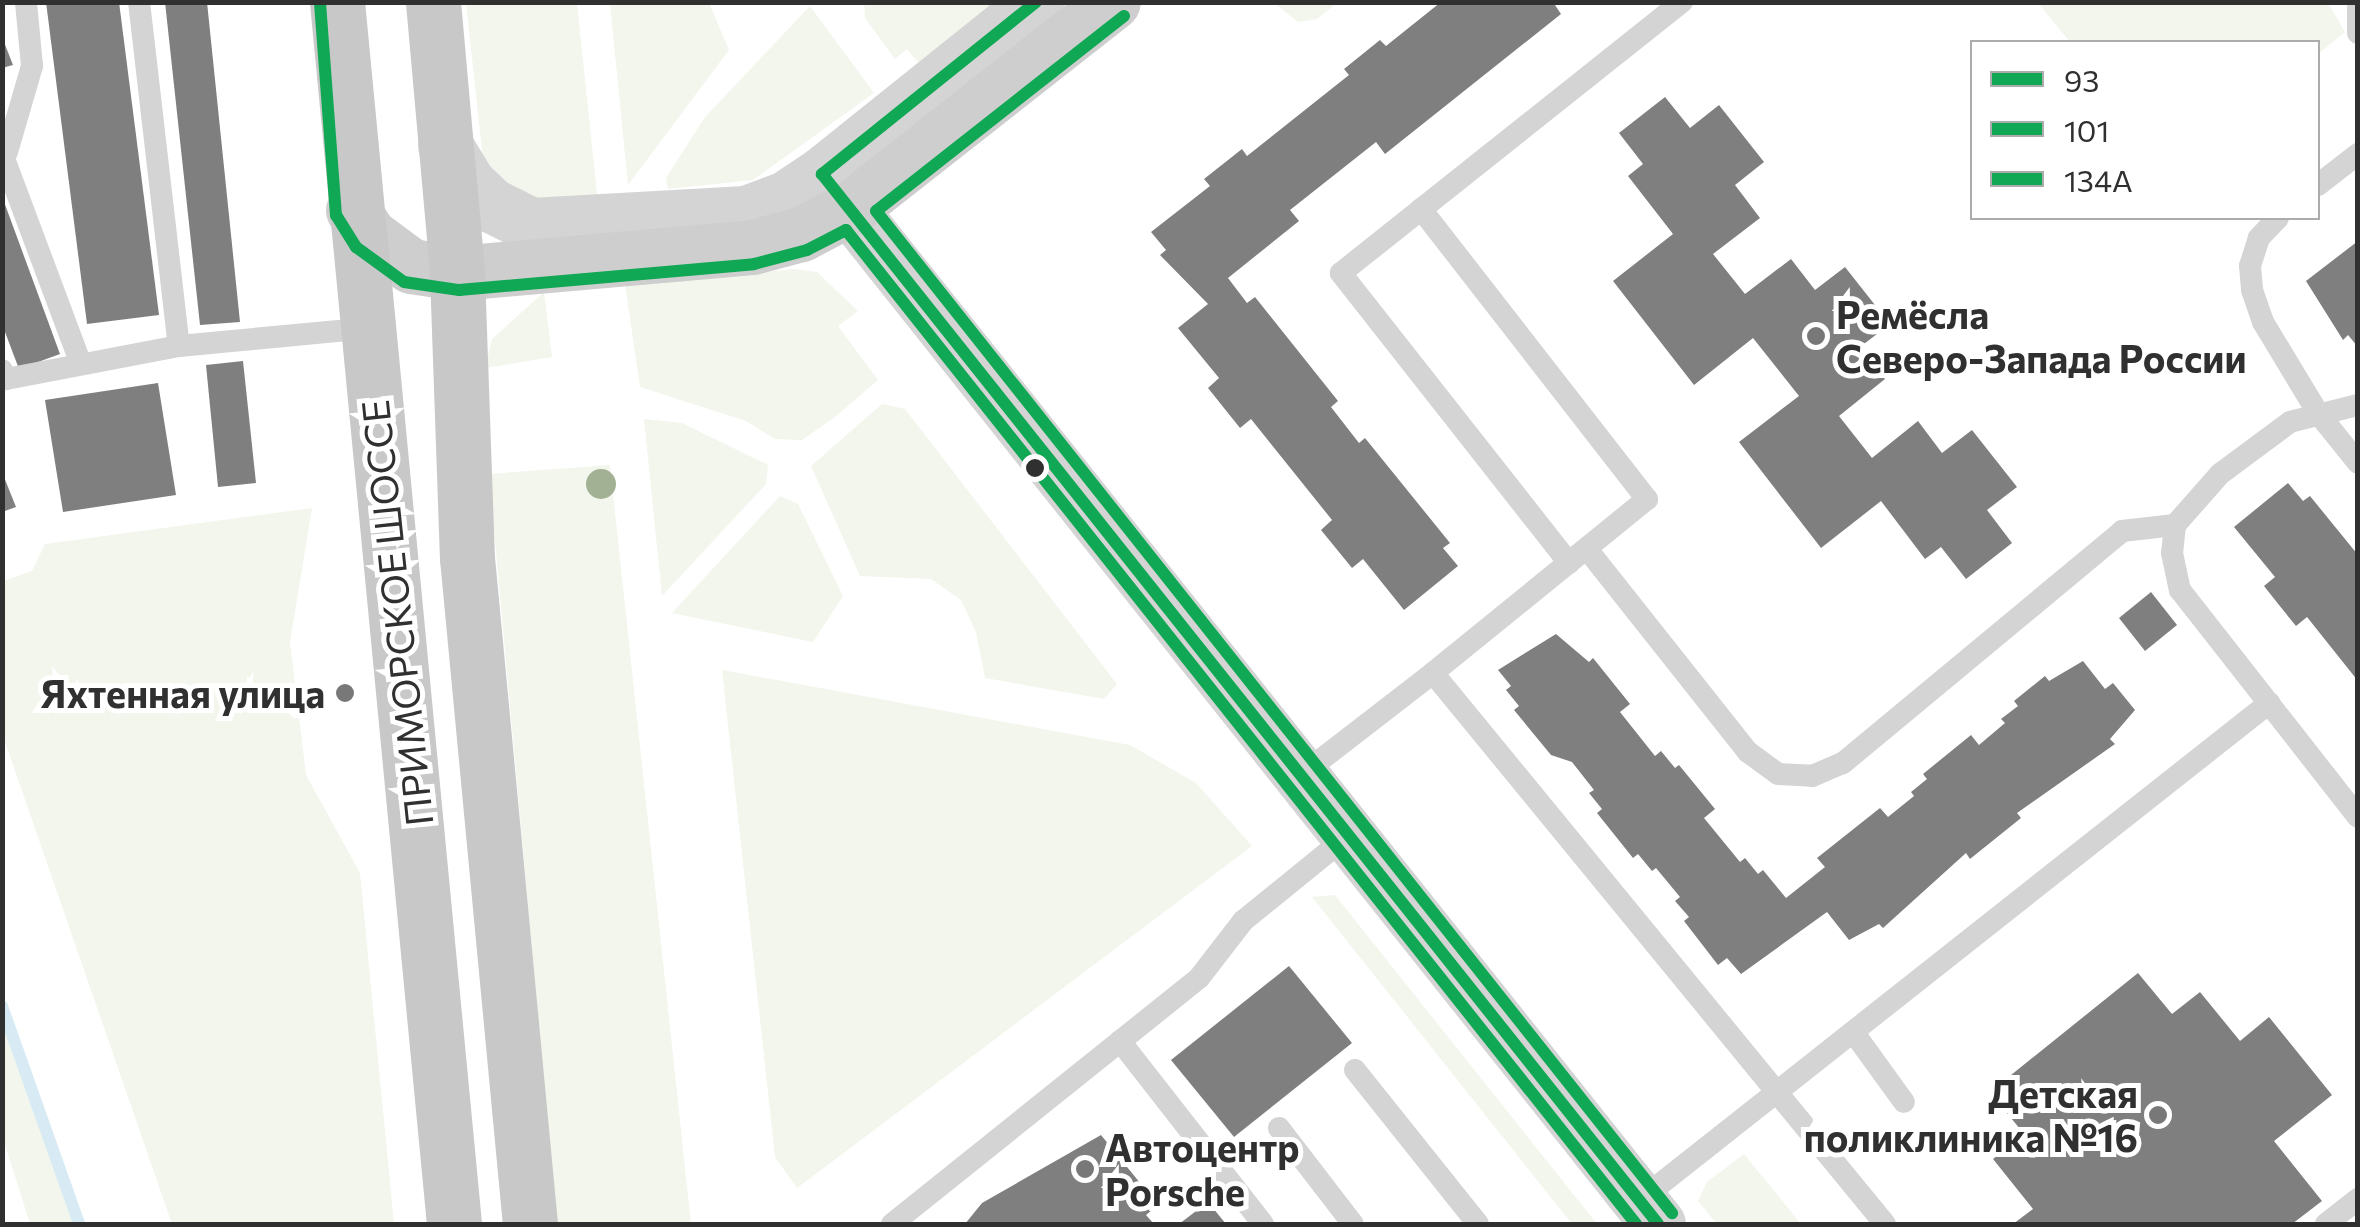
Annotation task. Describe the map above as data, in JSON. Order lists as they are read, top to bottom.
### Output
{
  "streets": {
    "main road": ["ПРИМОРСКОЕ ШОССЕ"]
  },
  "places": [
    "Ремёсла Северо-Запада России",
    "Яхтенная улица",
    "Детская поликлиника №16",
    "Автоцентр Porsche"
  ],
  "lines": ["transit line 93", "transit line 101", "transit line 134А"],
  "legend": ["93", "101", "134А"]
}
